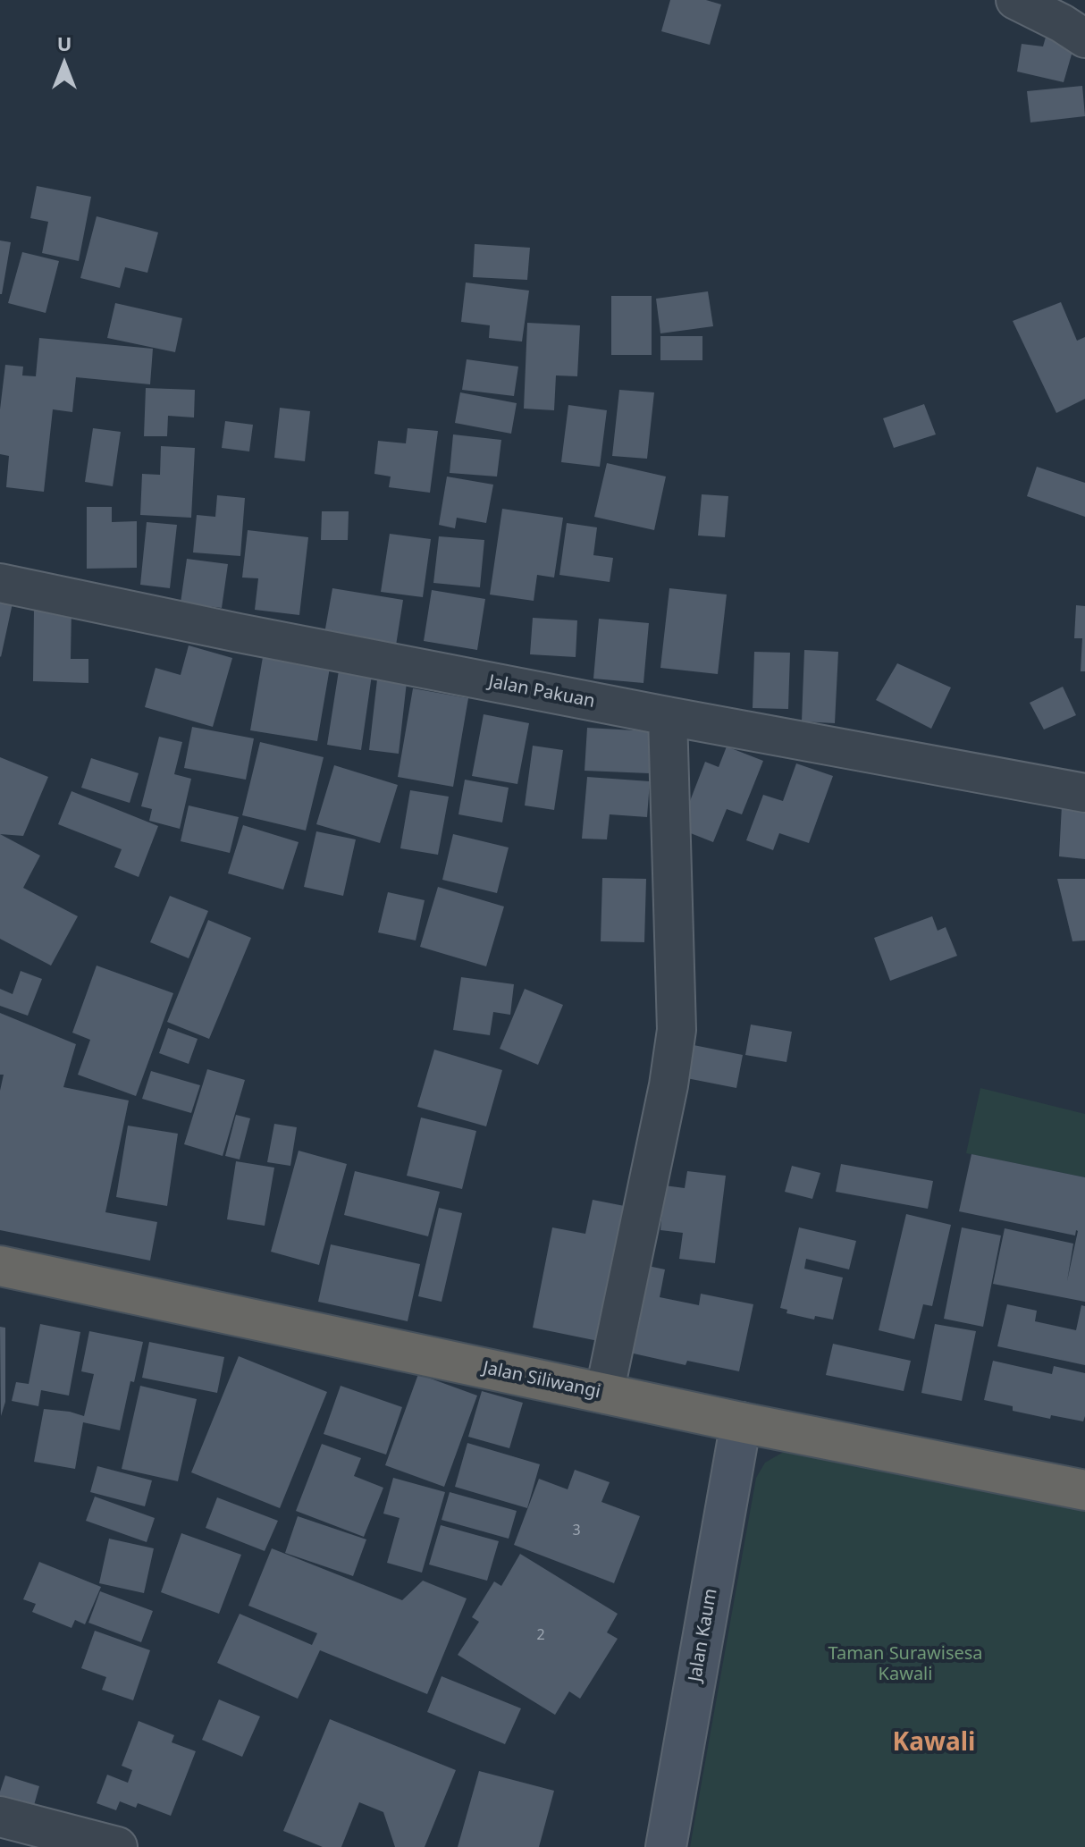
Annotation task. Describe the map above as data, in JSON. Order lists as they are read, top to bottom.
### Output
{
  "streets": {
    "highway": ["Jalan Siliwangi"],
    "main road": ["Jalan Kaum"],
    "street": ["Jalan Pakuan"]
  },
  "crossings": [
    ["Jalan Siliwangi", "Jalan Kaum"]
  ],
  "districts": ["Kawali"],
  "parks": ["Taman Surawisesa Kawali"],
  "house_numbers": ["3", "2"],
  "north": "top"
}
